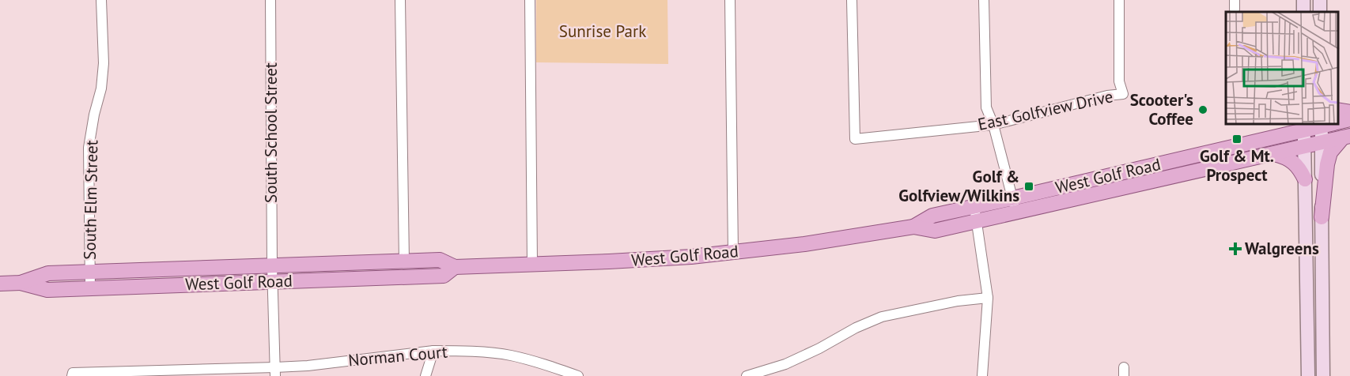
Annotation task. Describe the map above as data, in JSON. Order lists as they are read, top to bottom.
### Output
{
  "streets": {
    "main road": ["West Golf Road"],
    "street": [
      "East Golfview Drive",
      "South School Street",
      "South Elm Street",
      "Norman Court"
    ]
  },
  "crossings": [
    ["South School Street", "West Golf Road"],
    ["South School Street", "Norman Court"],
    ["West Golf Road", "South Elm Street"]
  ],
  "parks": ["Sunrise Park"],
  "places": {
    "other": ["Scooter's Coffee"],
    "transit": ["Golf & Mt. Prospect", "Golf & Golfview/Wilkins"],
    "health": ["Walgreens"]
  }
}
